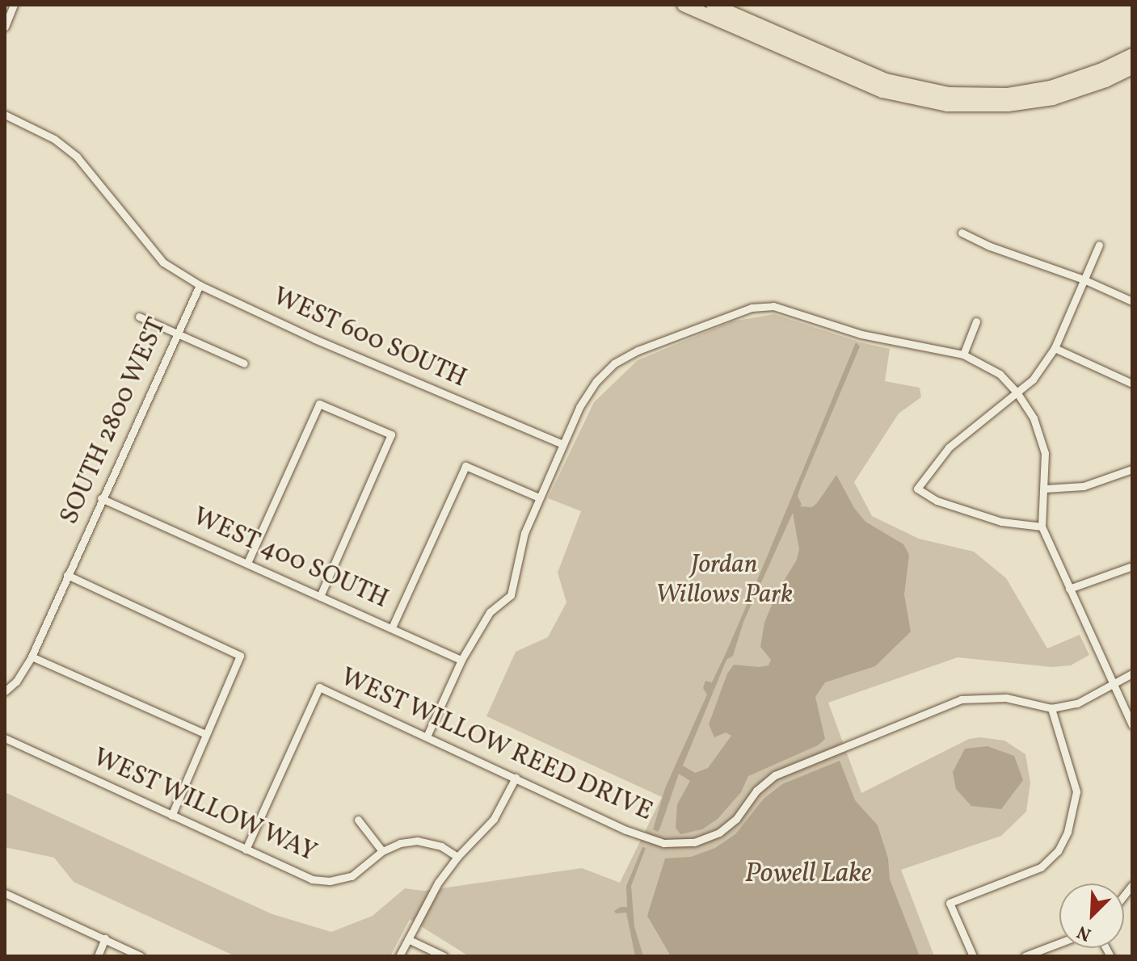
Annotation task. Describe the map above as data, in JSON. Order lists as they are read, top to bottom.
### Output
{
  "streets": {
    "street": [
      "WEST 600 SOUTH",
      "SOUTH 2800 WEST",
      "WEST 400 SOUTH",
      "WEST WILLOW REED DRIVE",
      "WEST WILLOW WAY"
    ]
  },
  "crossings": [
    ["WEST 600 SOUTH", "SOUTH 2800 WEST"],
    ["SOUTH 2800 WEST", "WEST 400 SOUTH"],
    ["WEST WILLOW REED DRIVE", "WEST WILLOW WAY"]
  ],
  "water": ["Powell Lake"],
  "parks": ["Jordan Willows Park"],
  "north": "bottom left"
}
